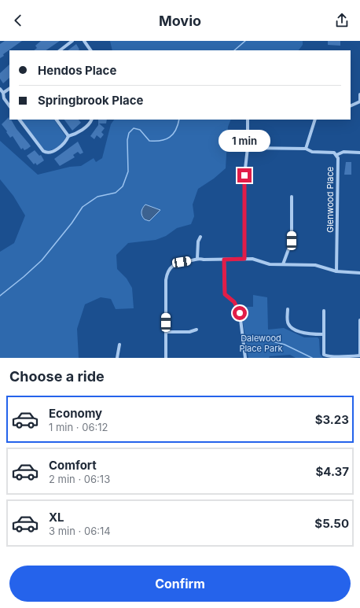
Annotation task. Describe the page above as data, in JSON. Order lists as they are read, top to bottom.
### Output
{
  "streets": {
    "street": ["Glenwood Place"]
  },
  "parks": ["Dalewood Place Park"],
  "page": {
    "header": "Movio",
    "banner": ["Hendos Place", "Springbrook Place"],
    "bubble": "1 min",
    "heading": "Choose a ride",
    "list": [
      {
        "name": "Economy",
        "note": "1 min · 06:12",
        "value": "$3.23"
      },
      {
        "name": "Comfort",
        "note": "2 min · 06:13",
        "value": "$4.37"
      },
      {
        "name": "XL",
        "note": "3 min · 06:14",
        "value": "$5.50"
      }
    ],
    "buttons": "Confirm"
  }
}
